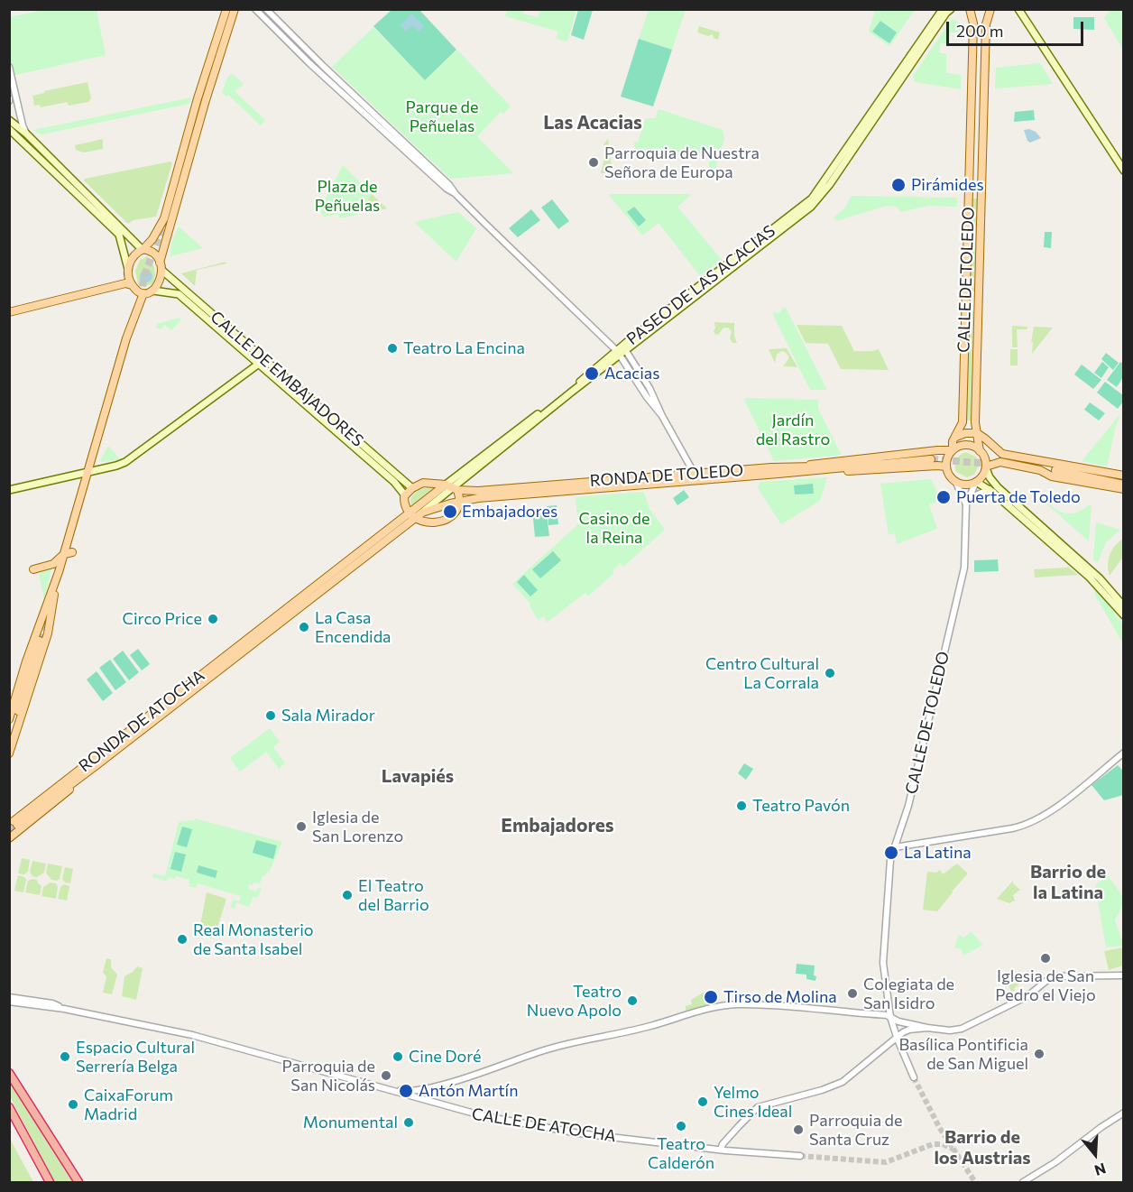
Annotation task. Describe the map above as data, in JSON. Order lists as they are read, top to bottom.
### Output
{
  "streets": {
    "main road": [
      "CALLE DE TOLEDO",
      "PASEO DE LAS ACACIAS",
      "CALLE DE EMBAJADORES",
      "RONDA DE TOLEDO",
      "RONDA DE ATOCHA"
    ],
    "street": ["CALLE DE ATOCHA"]
  },
  "crossings": [
    ["CALLE DE TOLEDO", "CALLE DE ATOCHA"],
    ["PASEO DE LAS ACACIAS", "RONDA DE TOLEDO"],
    ["PASEO DE LAS ACACIAS", "RONDA DE ATOCHA"]
  ],
  "districts": [
    "Las Acacias",
    "Lavapiés",
    "Embajadores",
    "Barrio de la Latina",
    "Barrio de los Austrias"
  ],
  "parks": [
    "Parque de Peñuelas",
    "Plaza de Peñuelas",
    "Jardín del Rastro",
    "Casino de la Reina"
  ],
  "places": [
    "Parroquia de Nuestra Señora de Europa",
    "Pirámides",
    "Teatro La Encina",
    "Acacias",
    "Puerta de Toledo",
    "Embajadores",
    "Circo Price",
    "La Casa Encendida",
    "Centro Cultural La Corrala",
    "Sala Mirador",
    "Teatro Pavón",
    "Iglesia de San Lorenzo",
    "La Latina",
    "El Teatro del Barrio",
    "Real Monasterio de Santa Isabel",
    "Iglesia de San Pedro el Viejo",
    "Colegiata de San Isidro",
    "Tirso de Molina",
    "Teatro Nuevo Apolo",
    "Basílica Pontificia de San Miguel",
    "Espacio Cultural Serrería Belga",
    "Cine Doré",
    "Parroquia de San Nicolás",
    "Antón Martín",
    "Yelmo Cines Ideal",
    "CaixaForum Madrid",
    "Monumental",
    "Teatro Calderón",
    "Parroquia de Santa Cruz"
  ],
  "scale_bar": "200 m",
  "north": "bottom"
}
